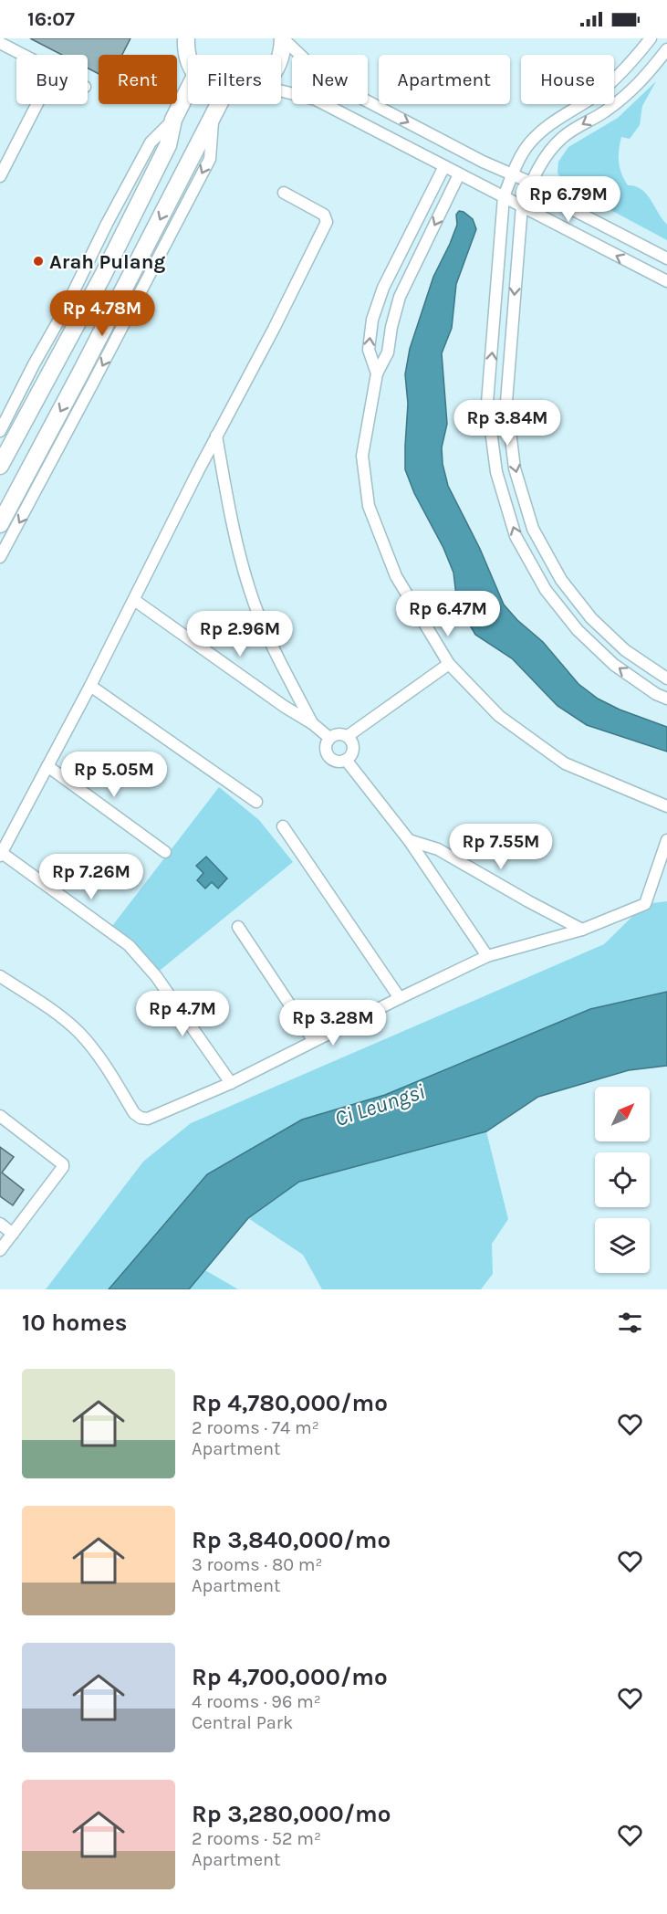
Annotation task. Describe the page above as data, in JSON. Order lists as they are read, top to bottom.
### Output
{
  "water": ["Ci Leungsi"],
  "places": ["Arah Pulang"],
  "north": "top right",
  "page": {
    "status": "16:07",
    "chip": [
      "Buy",
      "Rent",
      "Filters",
      "New",
      "Apartment",
      "House"
    ],
    "price": [
      "Rp 6.79M",
      "Rp 4.78M",
      "Rp 3.84M",
      "Rp 6.47M",
      "Rp 2.96M",
      "Rp 5.05M",
      "Rp 7.55M",
      "Rp 7.26M",
      "Rp 4.7M",
      "Rp 3.28M"
    ],
    "heading": "10 homes",
    "list": [
      {
        "name": "Rp 4,780,000/mo",
        "note": "2 rooms · 74 m² · Apartment"
      },
      {
        "name": "Rp 3,840,000/mo",
        "note": "3 rooms · 80 m² · Apartment"
      },
      {
        "name": "Rp 4,700,000/mo",
        "note": "4 rooms · 96 m² · Central Park"
      },
      {
        "name": "Rp 3,280,000/mo",
        "note": "2 rooms · 52 m² · Apartment"
      }
    ]
  }
}
